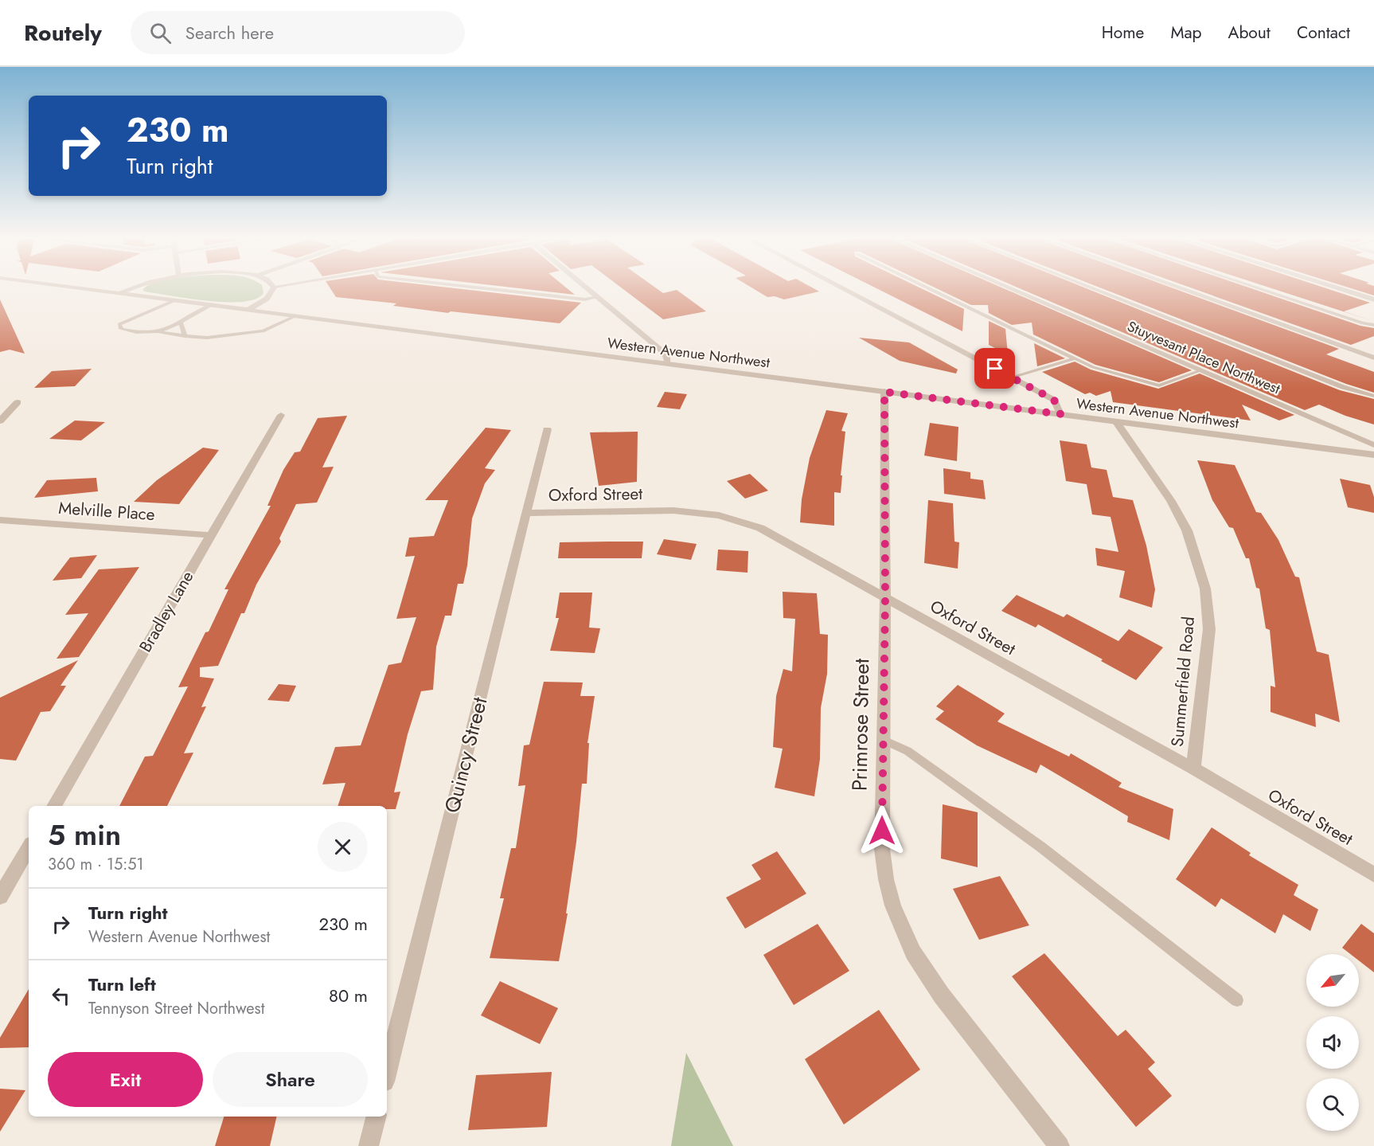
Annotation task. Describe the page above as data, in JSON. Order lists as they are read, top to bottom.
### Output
{
  "streets": {
    "street": [
      "Western Avenue Northwest",
      "Stuyvesant Place Northwest",
      "Oxford Street",
      "Melville Place",
      "Bradley Lane",
      "Summerfield Road",
      "Primrose Street",
      "Quincy Street"
    ]
  },
  "crossings": [
    ["Western Avenue Northwest", "Summerfield Road"],
    ["Western Avenue Northwest", "Primrose Street"],
    ["Oxford Street", "Summerfield Road"],
    ["Oxford Street", "Primrose Street"],
    ["Oxford Street", "Quincy Street"],
    ["Melville Place", "Bradley Lane"]
  ],
  "north": "bottom left",
  "page": {
    "header": "Routely",
    "search": "Search here",
    "nav": [
      "Home",
      "Map",
      "About",
      "Contact"
    ],
    "turn": ["230 m", "Turn right"],
    "heading": ["5 min", "360 m · 15:51"],
    "list": [
      {
        "name": "Turn right",
        "note": "Western Avenue Northwest",
        "value": "230 m"
      },
      {
        "name": "Turn left",
        "note": "Tennyson Street Northwest",
        "value": "80 m"
      }
    ],
    "buttons": ["Exit", "Share"]
  }
}
